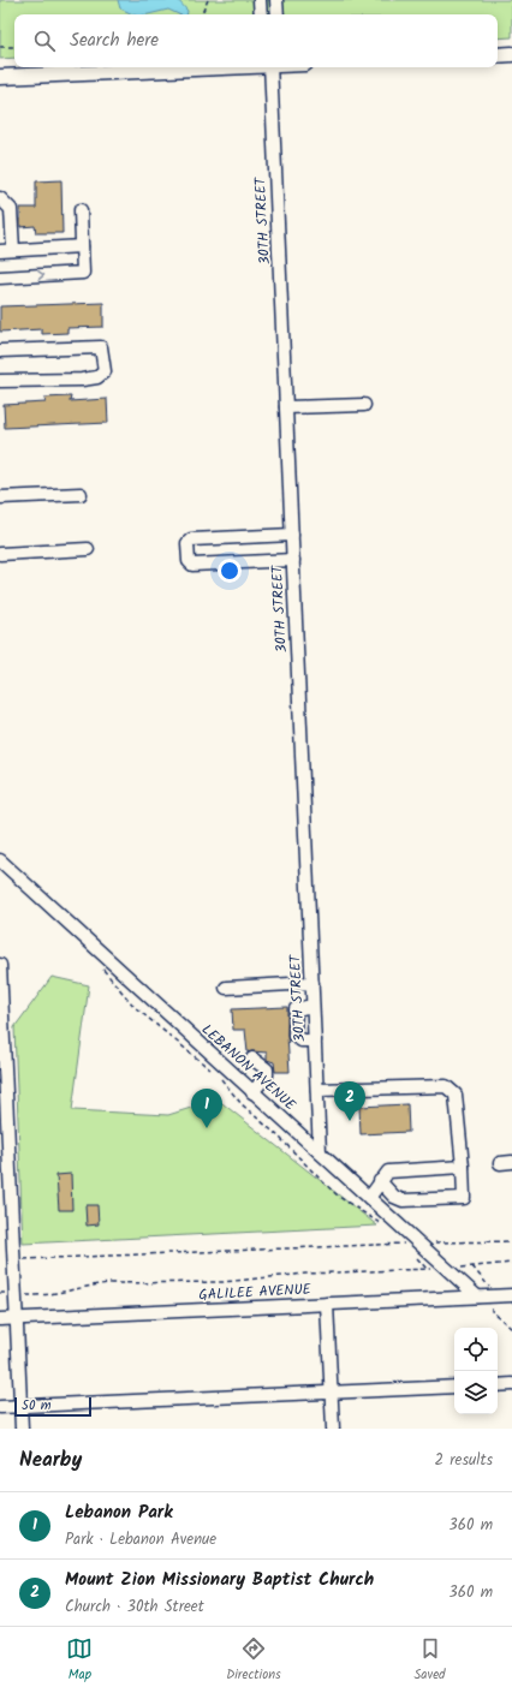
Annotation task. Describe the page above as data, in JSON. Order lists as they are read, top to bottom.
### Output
{
  "streets": {
    "street": ["30TH STREET", "LEBANON AVENUE", "GALILEE AVENUE"]
  },
  "crossings": [
    ["30TH STREET", "LEBANON AVENUE"],
    ["LEBANON AVENUE", "GALILEE AVENUE"]
  ],
  "scale_bar": "50 m",
  "page": {
    "search": "Search here",
    "pins": ["2", "1"],
    "scale": "50 m",
    "heading": ["Nearby", "2 results"],
    "list": [
      {
        "mark": "1",
        "name": "Lebanon Park",
        "note": "Park · Lebanon Avenue",
        "value": "360 m"
      },
      {
        "mark": "2",
        "name": "Mount Zion Missionary Baptist Church",
        "note": "Church · 30th Street",
        "value": "360 m"
      }
    ],
    "nav": ["Map", "Directions", "Saved"]
  }
}
